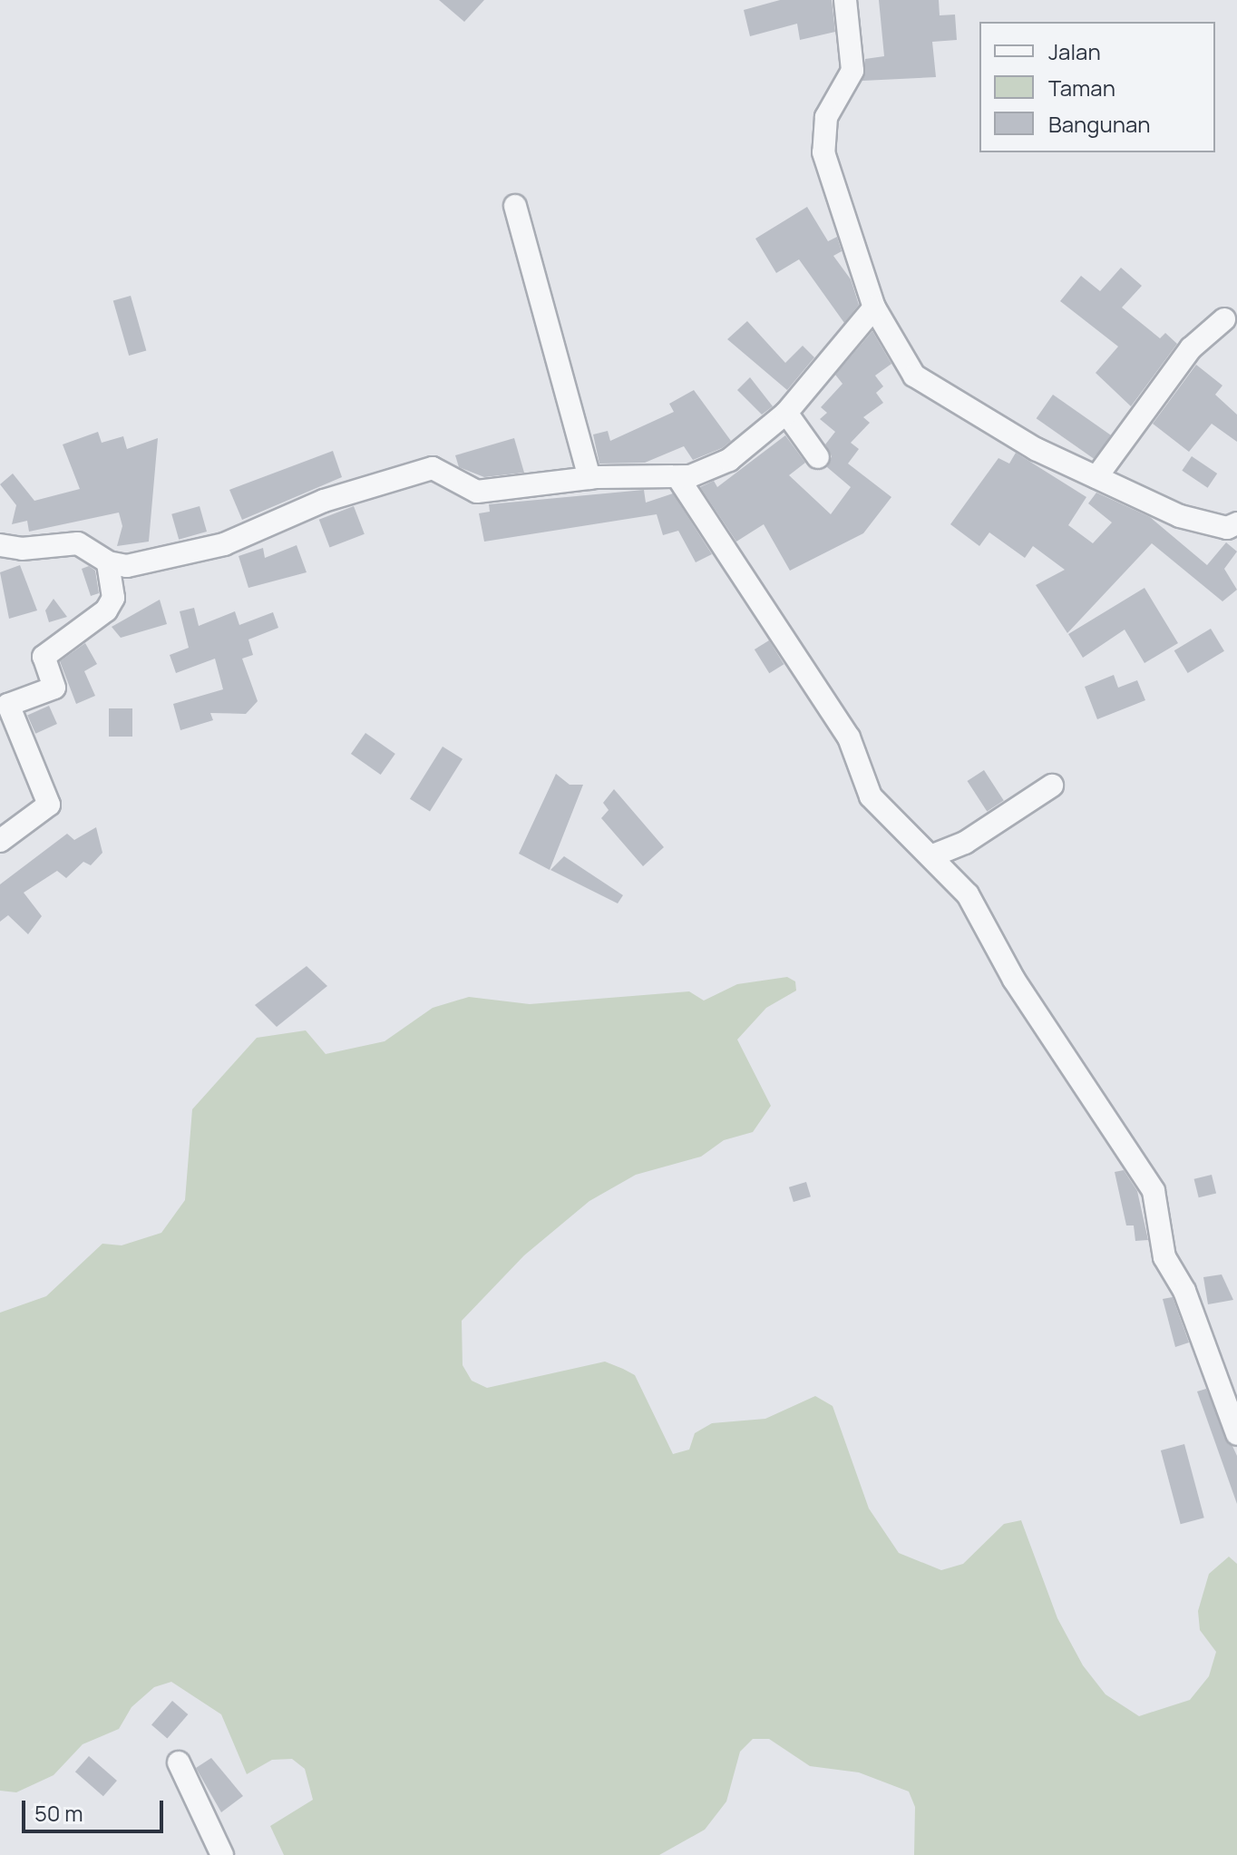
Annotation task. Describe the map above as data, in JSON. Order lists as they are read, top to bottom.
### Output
{
  "legend": ["Jalan", "Taman", "Bangunan"],
  "scale_bar": "50 m"
}
